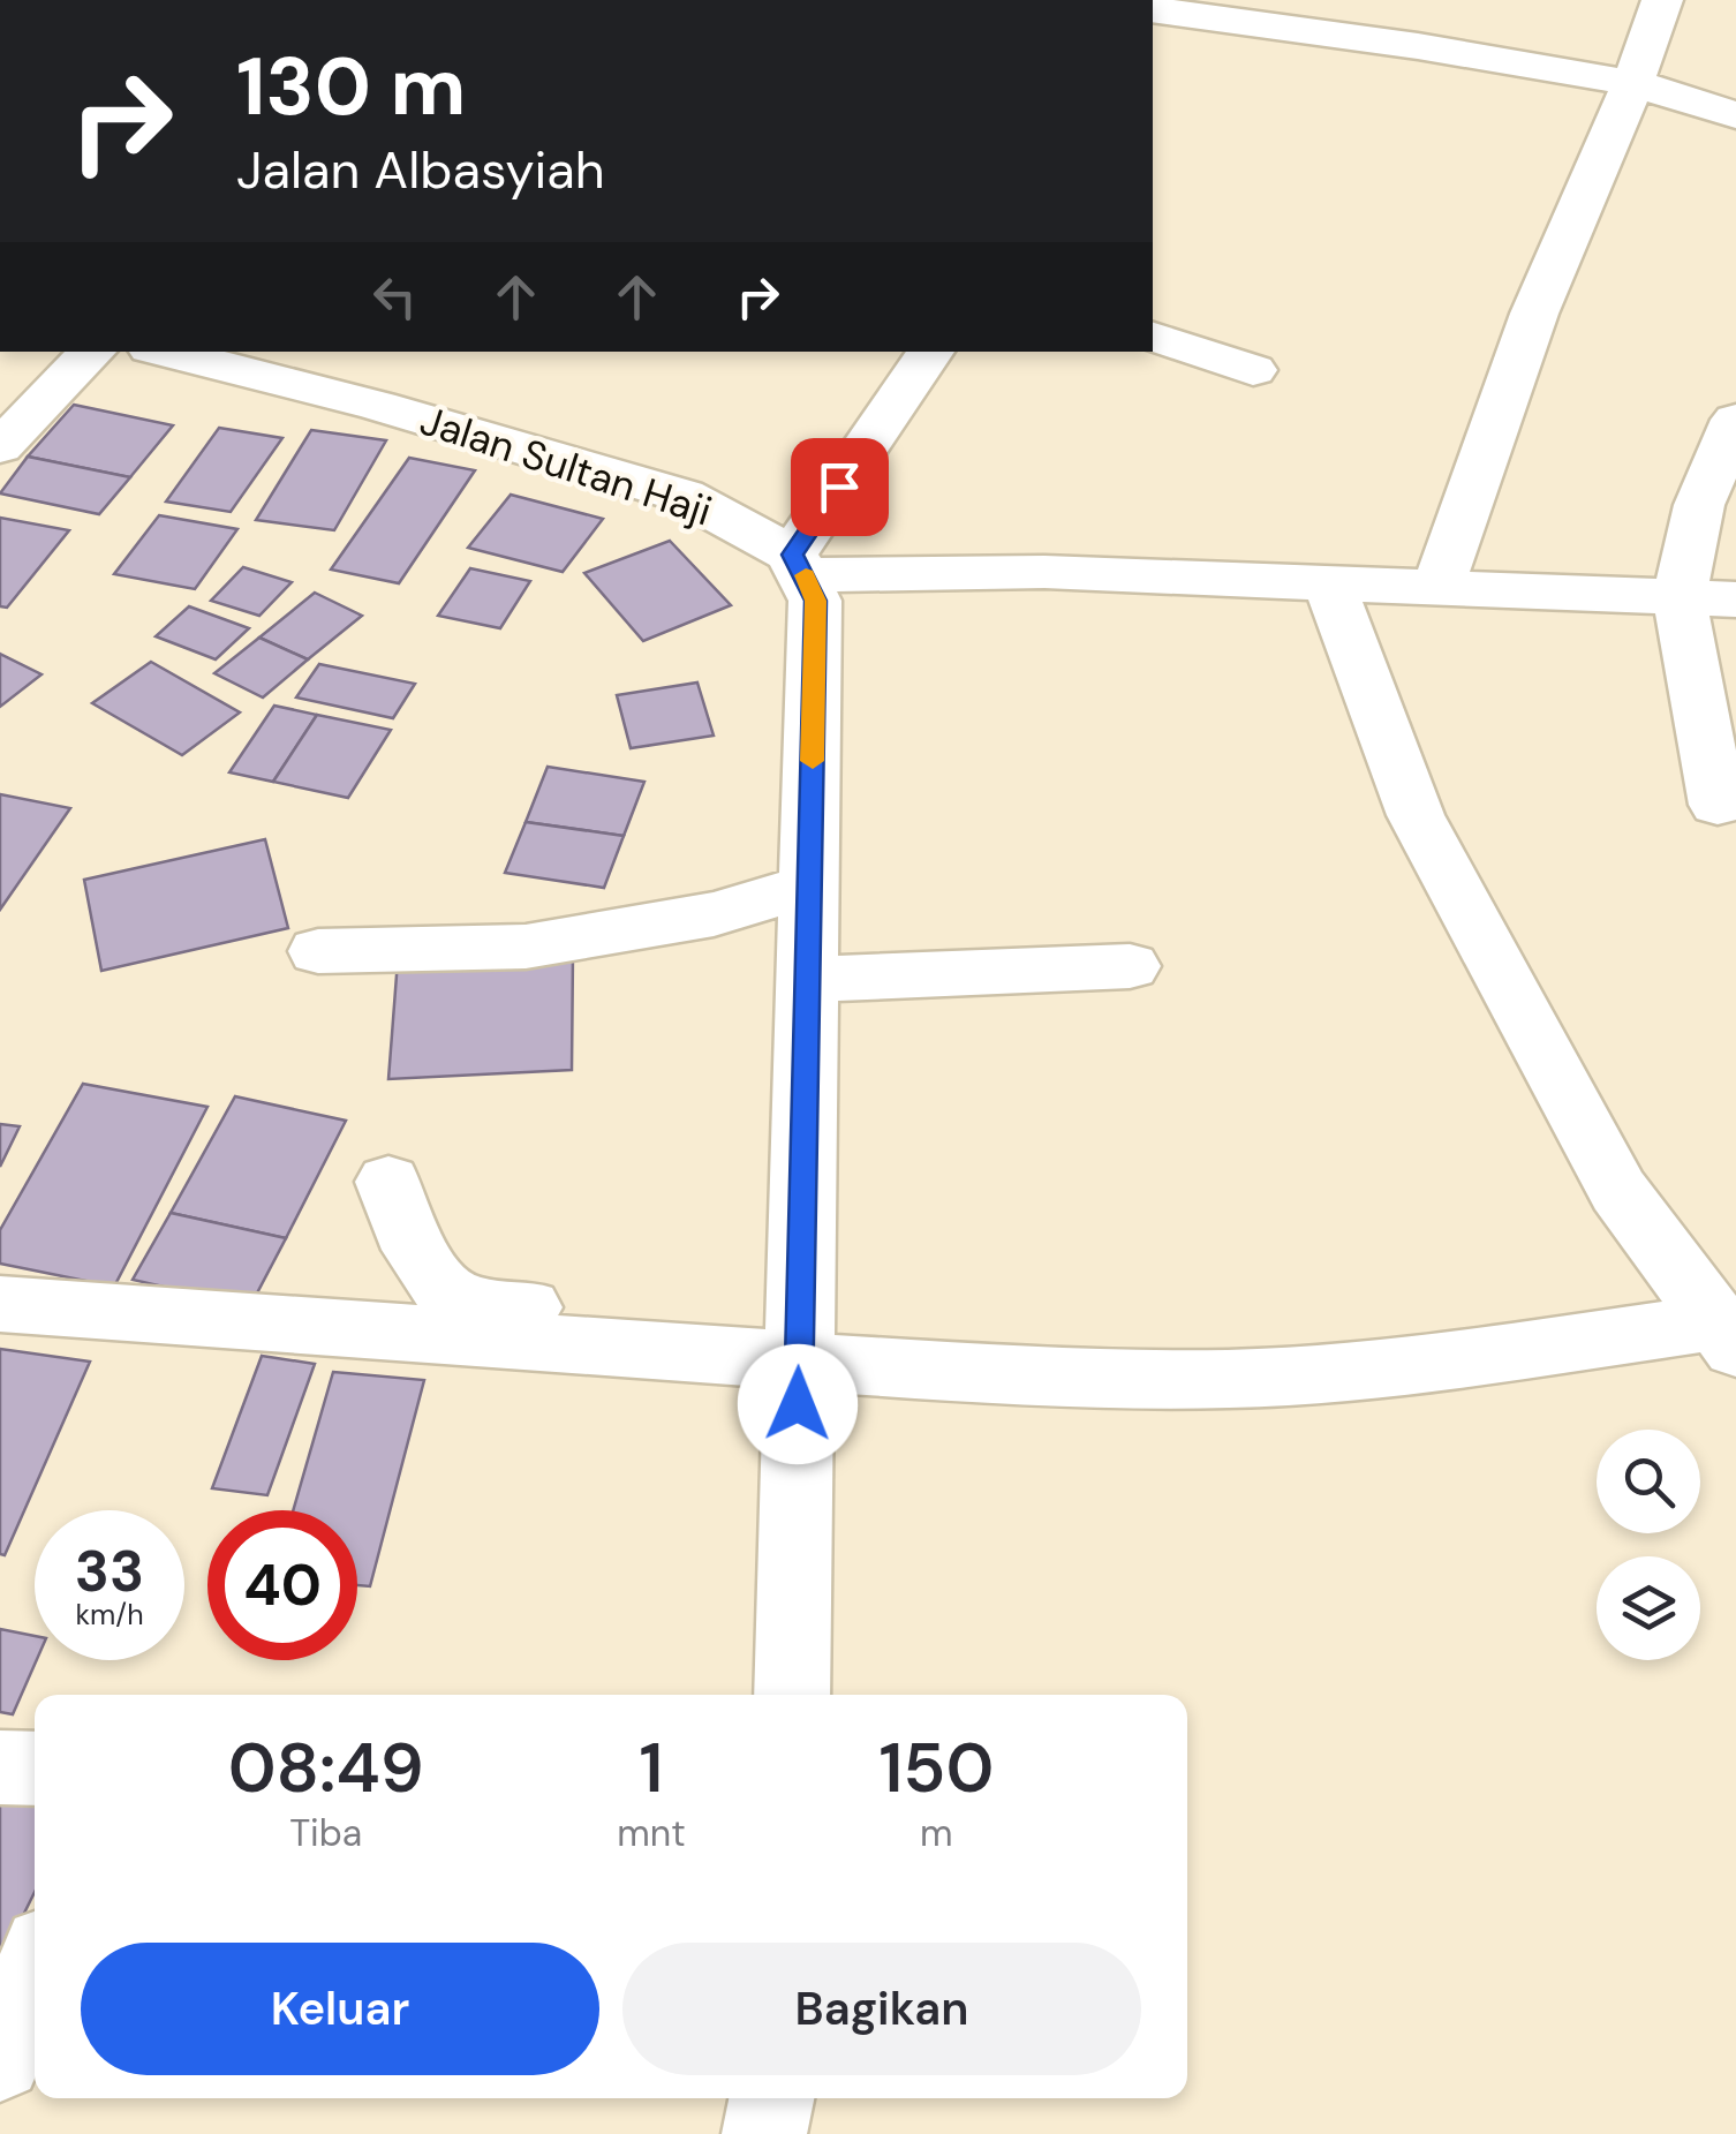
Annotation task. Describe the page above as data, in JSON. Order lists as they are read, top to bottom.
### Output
{
  "streets": {
    "street": ["Jalan Sultan Haji"]
  },
  "page": {
    "turn": ["130 m", "Jalan Albasyiah"],
    "speed": "33 km/h",
    "limit": "40",
    "eta": [
      "08:49",
      "Tiba",
      "1",
      "mnt",
      "150",
      "m"
    ],
    "buttons": ["Keluar", "Bagikan"]
  }
}
